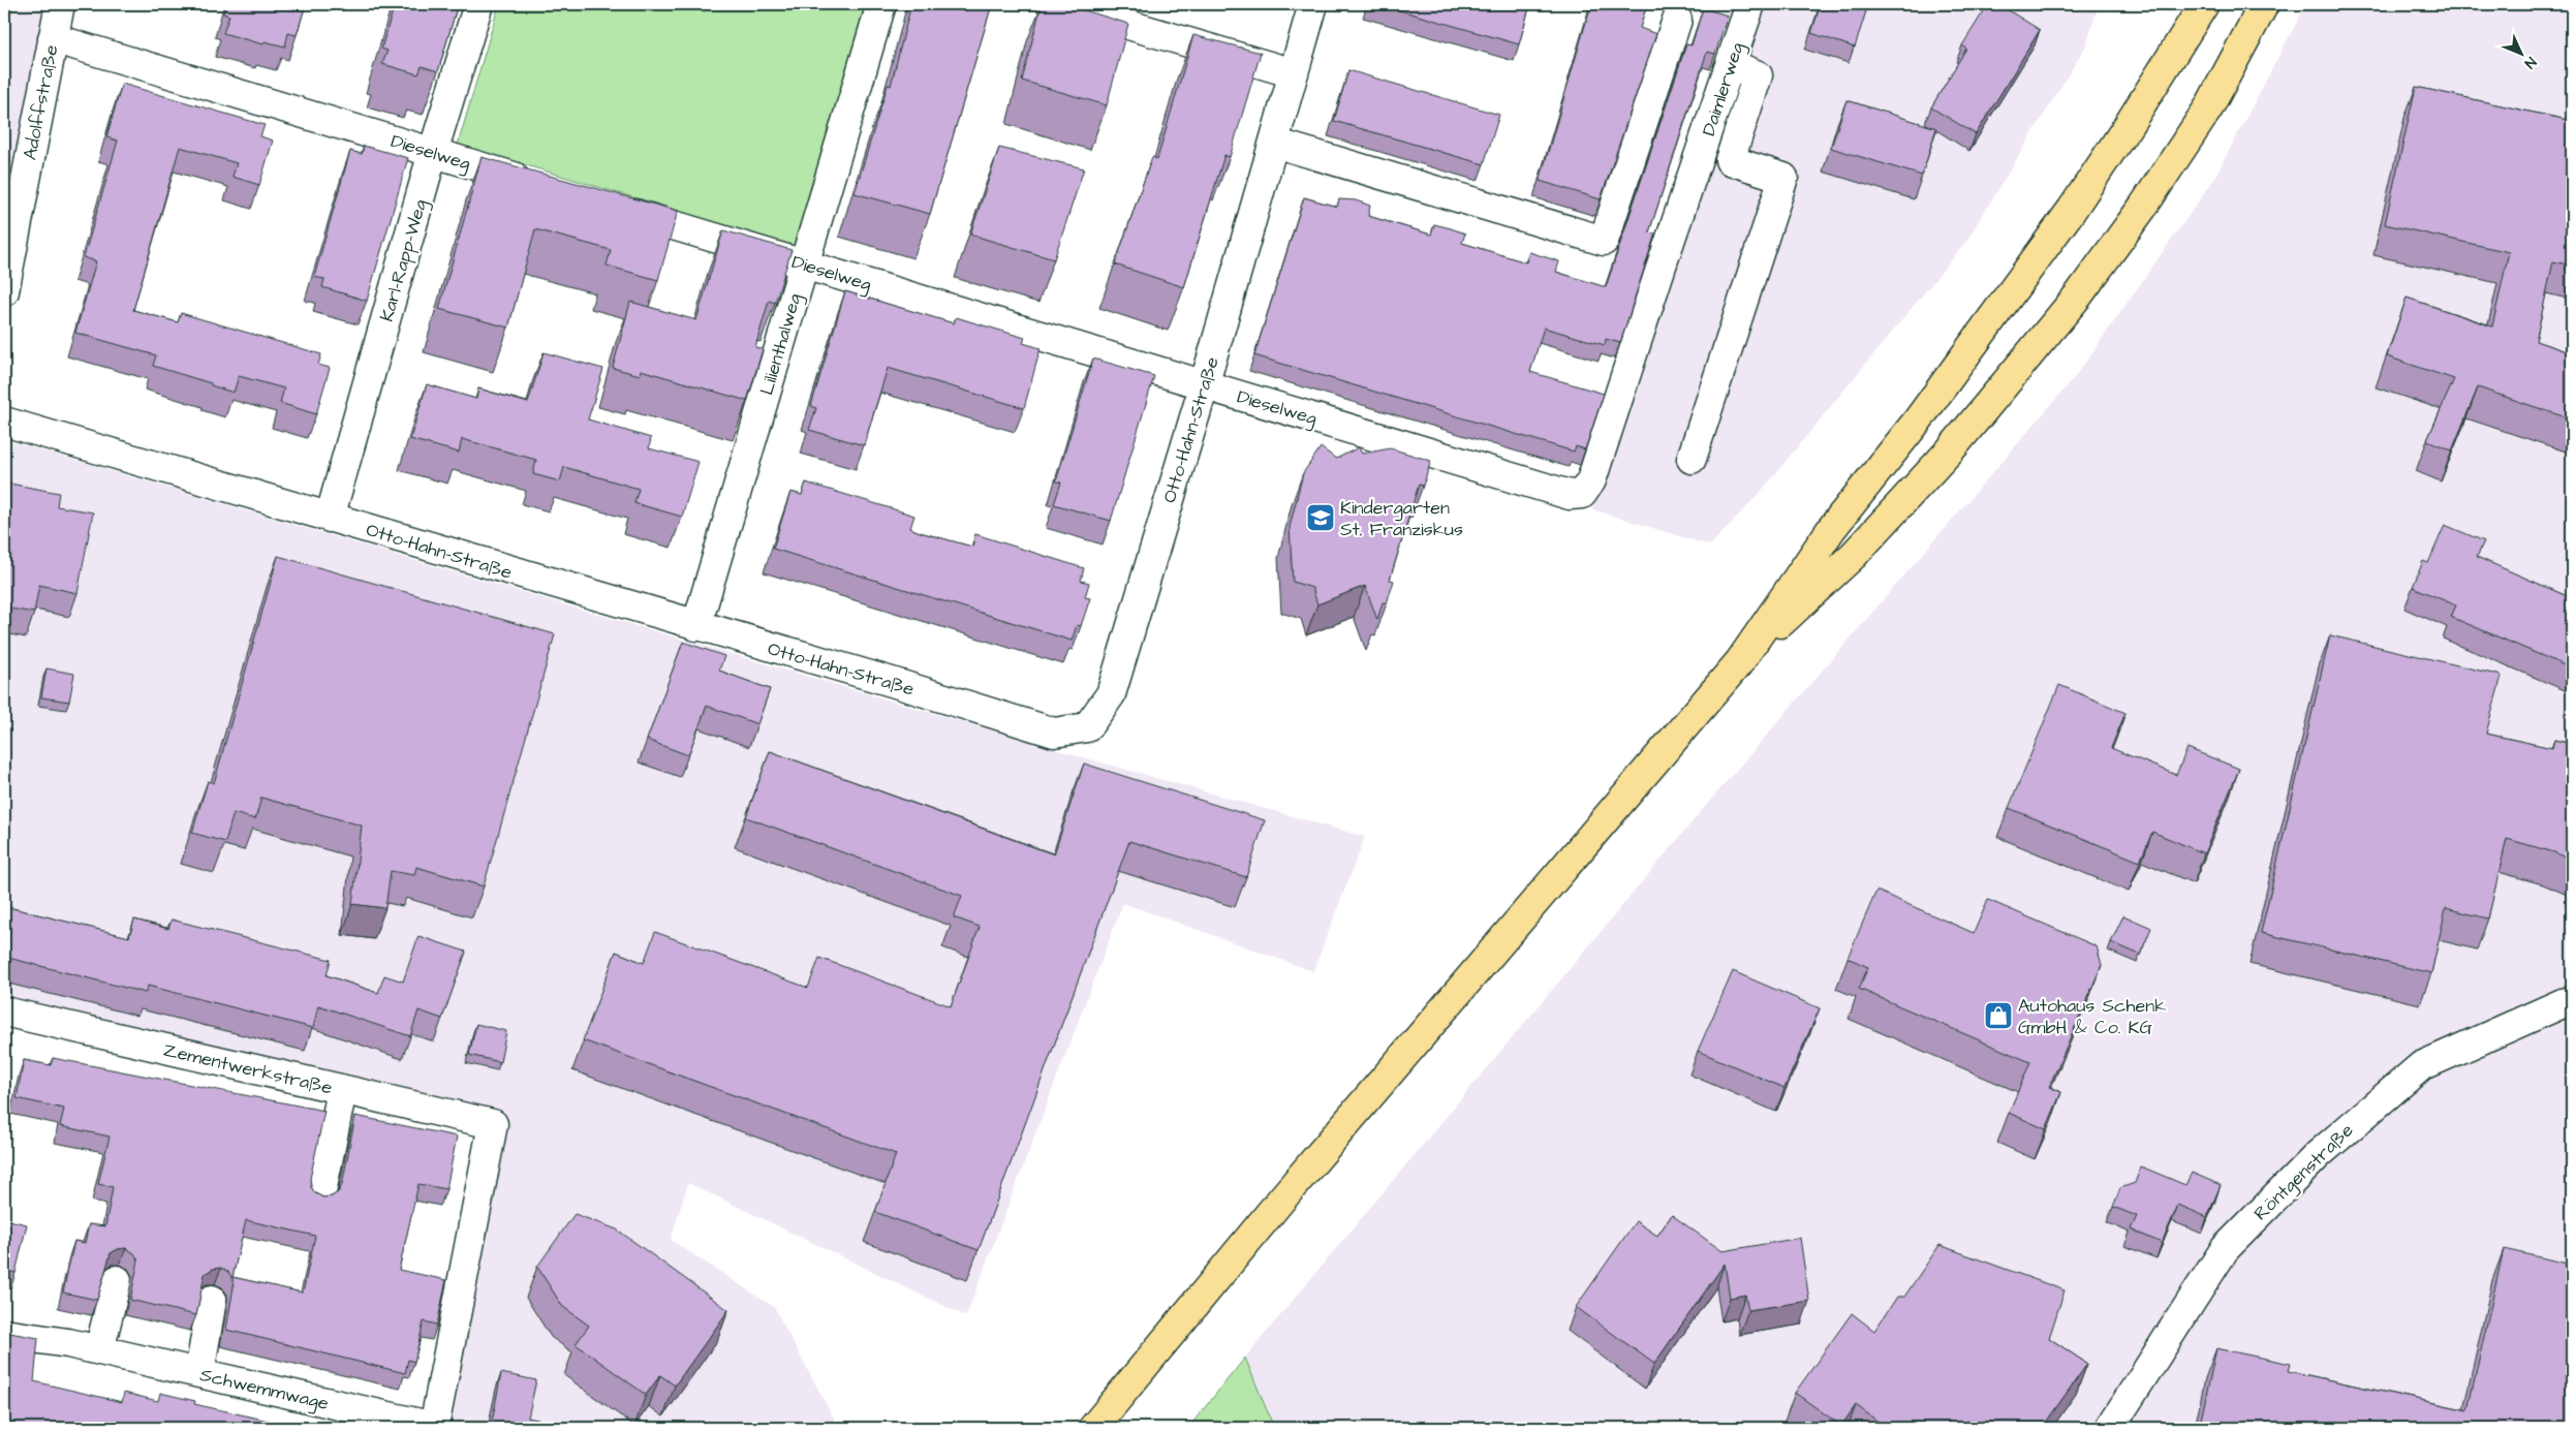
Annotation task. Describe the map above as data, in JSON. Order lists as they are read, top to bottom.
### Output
{
  "streets": {
    "street": [
      "Daimlerweg",
      "Adolffstraße",
      "Dieselweg",
      "Karl-Rapp-Weg",
      "Lilienthalweg",
      "Otto-Hahn-Straße",
      "Zementwerkstraße",
      "Röntgenstraße",
      "Schwemmwage"
    ]
  },
  "crossings": [
    ["Daimlerweg", "Dieselweg"],
    ["Adolffstraße", "Dieselweg"],
    ["Dieselweg", "Karl-Rapp-Weg"],
    ["Dieselweg", "Lilienthalweg"],
    ["Dieselweg", "Otto-Hahn-Straße"],
    ["Karl-Rapp-Weg", "Otto-Hahn-Straße"],
    ["Lilienthalweg", "Otto-Hahn-Straße"],
    ["Zementwerkstraße", "Schwemmwage"]
  ],
  "places": {
    "school or university": ["Kindergarten St. Franziskus"],
    "shop": ["Autohaus Schenk GmbH & Co. KG"]
  },
  "north": "bottom right"
}
